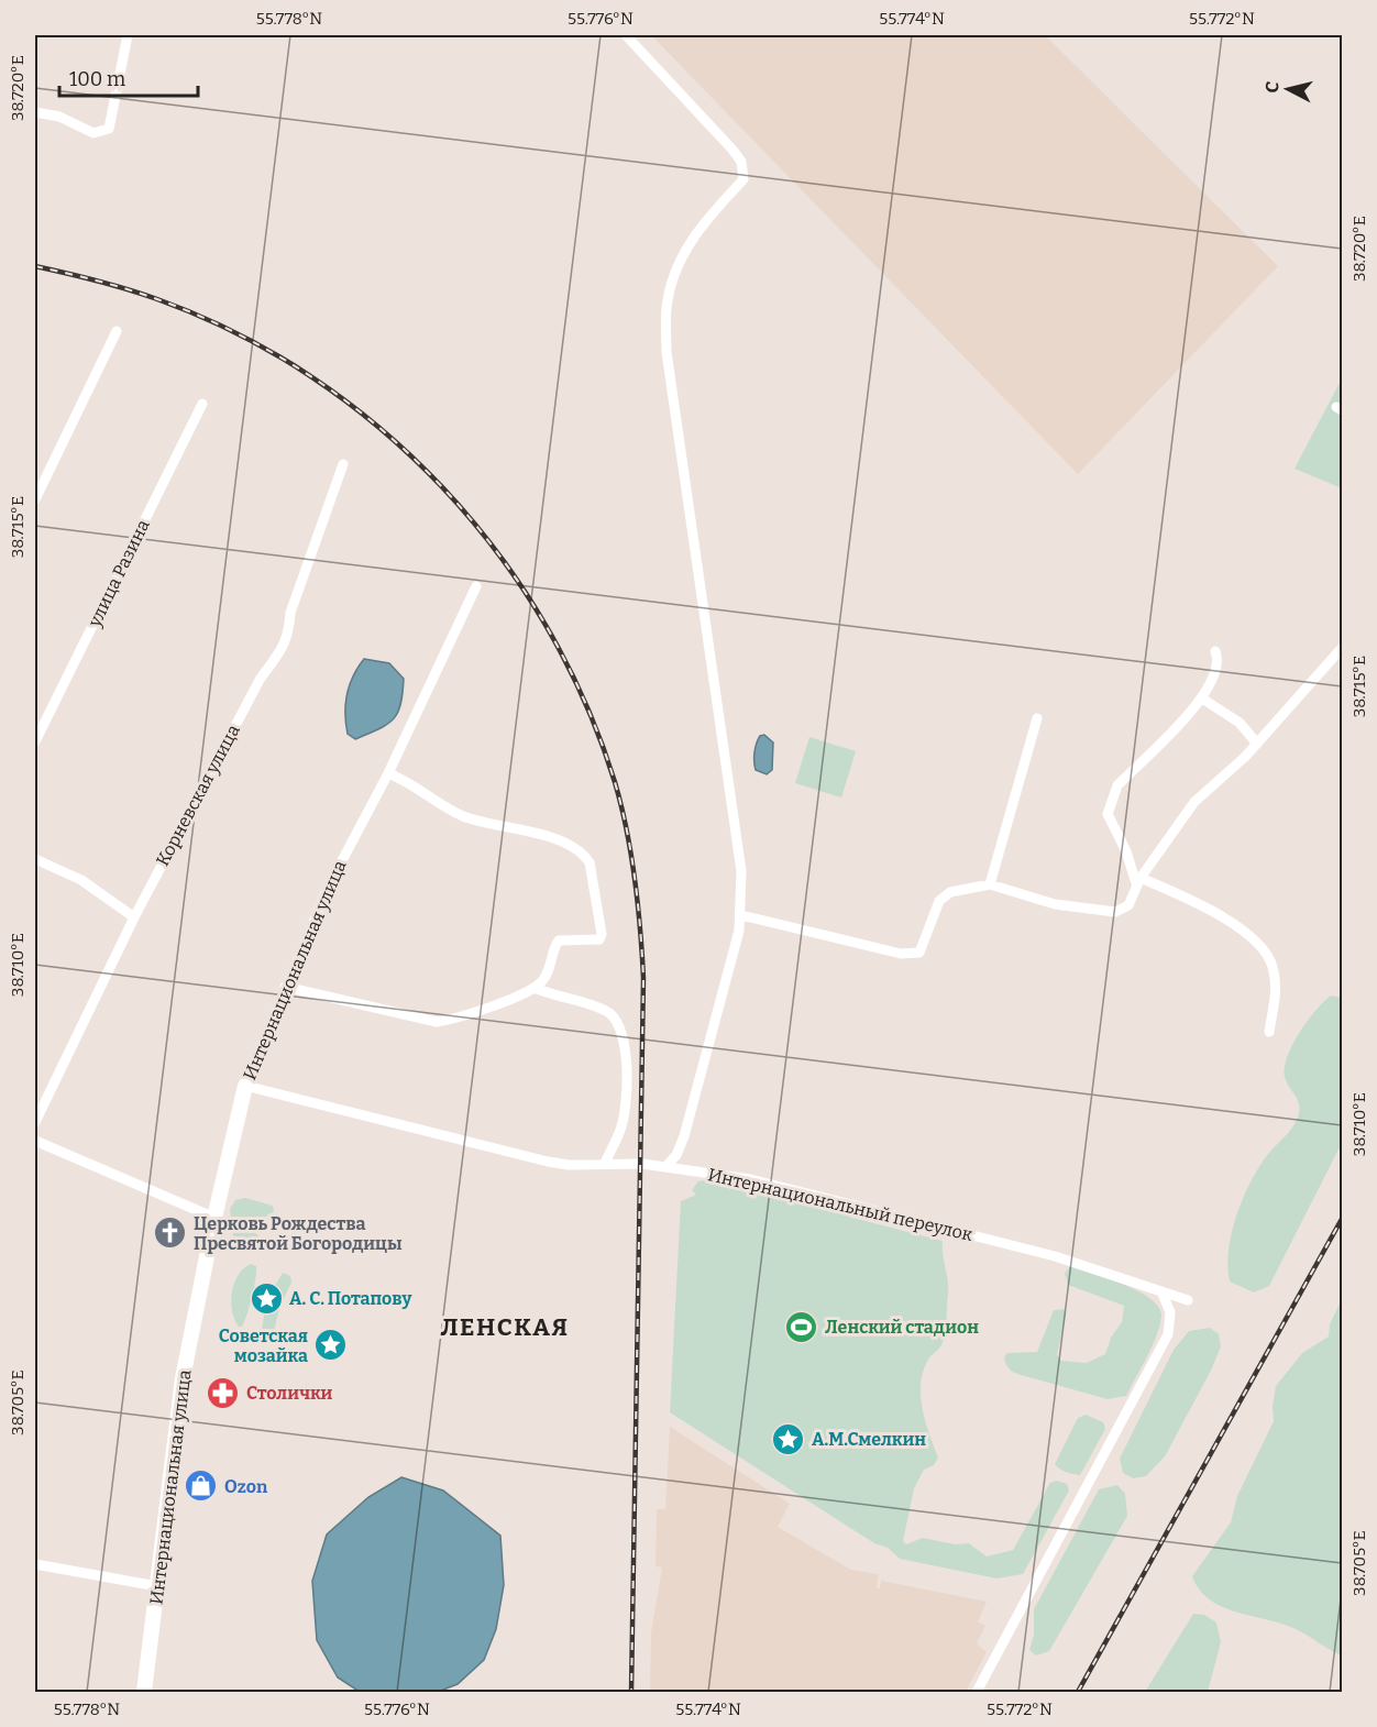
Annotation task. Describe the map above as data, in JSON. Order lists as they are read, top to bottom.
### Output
{
  "streets": {
    "street": [
      "улица Разина",
      "Корневская улица",
      "Интернациональная улица",
      "Интернациональный переулок"
    ]
  },
  "crossings": [
    ["Интернациональная улица", "Интернациональный переулок"]
  ],
  "districts": ["ЛЕНСКАЯ"],
  "places": {
    "church": ["Церковь Рождества Пресвятой Богородицы"],
    "place": ["А. С. Потапову", "Советская мозайка", "А.М.Смелкин"],
    "sports": ["Ленский стадион"],
    "pharmacy": ["Столички"],
    "shop": ["Ozon"]
  },
  "scale_bar": "100 m",
  "north": "left",
  "coordinates": [
    "55.778°N",
    "55.776°N",
    "55.774°N",
    "55.772°N",
    "38.720°E",
    "38.715°E",
    "38.710°E",
    "38.705°E"
  ]
}
